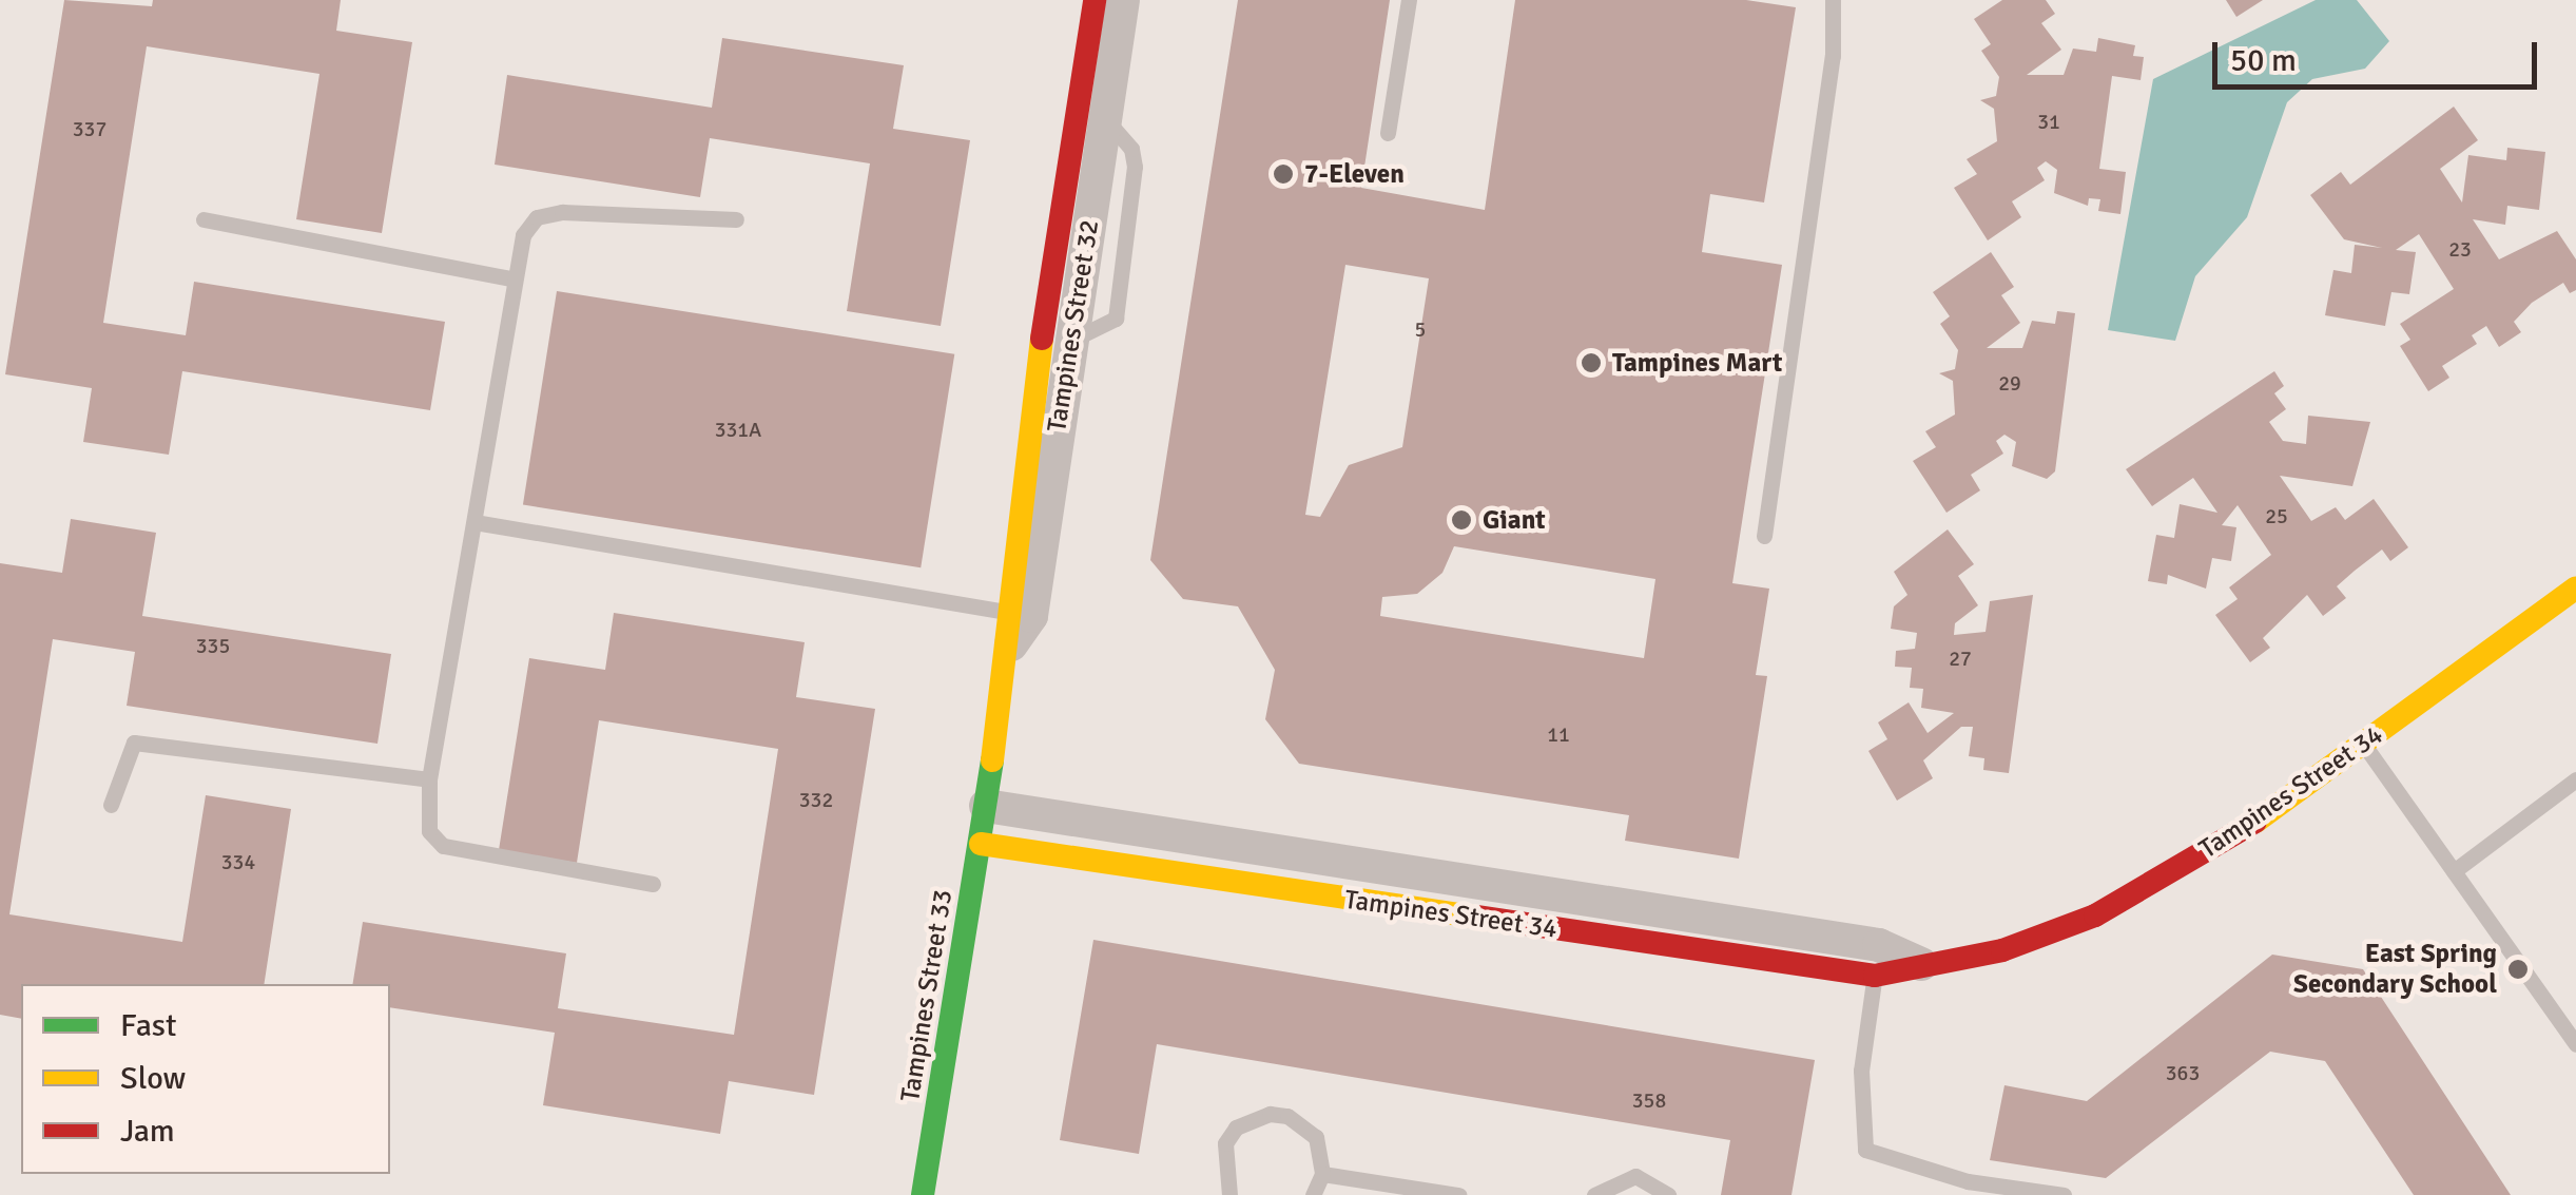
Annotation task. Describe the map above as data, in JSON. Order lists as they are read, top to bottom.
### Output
{
  "streets": {
    "street": ["Tampines Street 32", "Tampines Street 34", "Tampines Street 33"]
  },
  "crossings": [
    ["Tampines Street 32", "Tampines Street 34"],
    ["Tampines Street 32", "Tampines Street 33"],
    ["Tampines Street 34", "Tampines Street 33"]
  ],
  "places": [
    "7-Eleven",
    "Tampines Mart",
    "Giant",
    "East Spring Secondary School"
  ],
  "house_numbers": [
    "31",
    "337",
    "23",
    "5",
    "29",
    "331A",
    "25",
    "335",
    "27",
    "11",
    "332",
    "334",
    "363",
    "358"
  ],
  "legend": ["Fast", "Slow", "Jam"],
  "scale_bar": "50 m"
}
